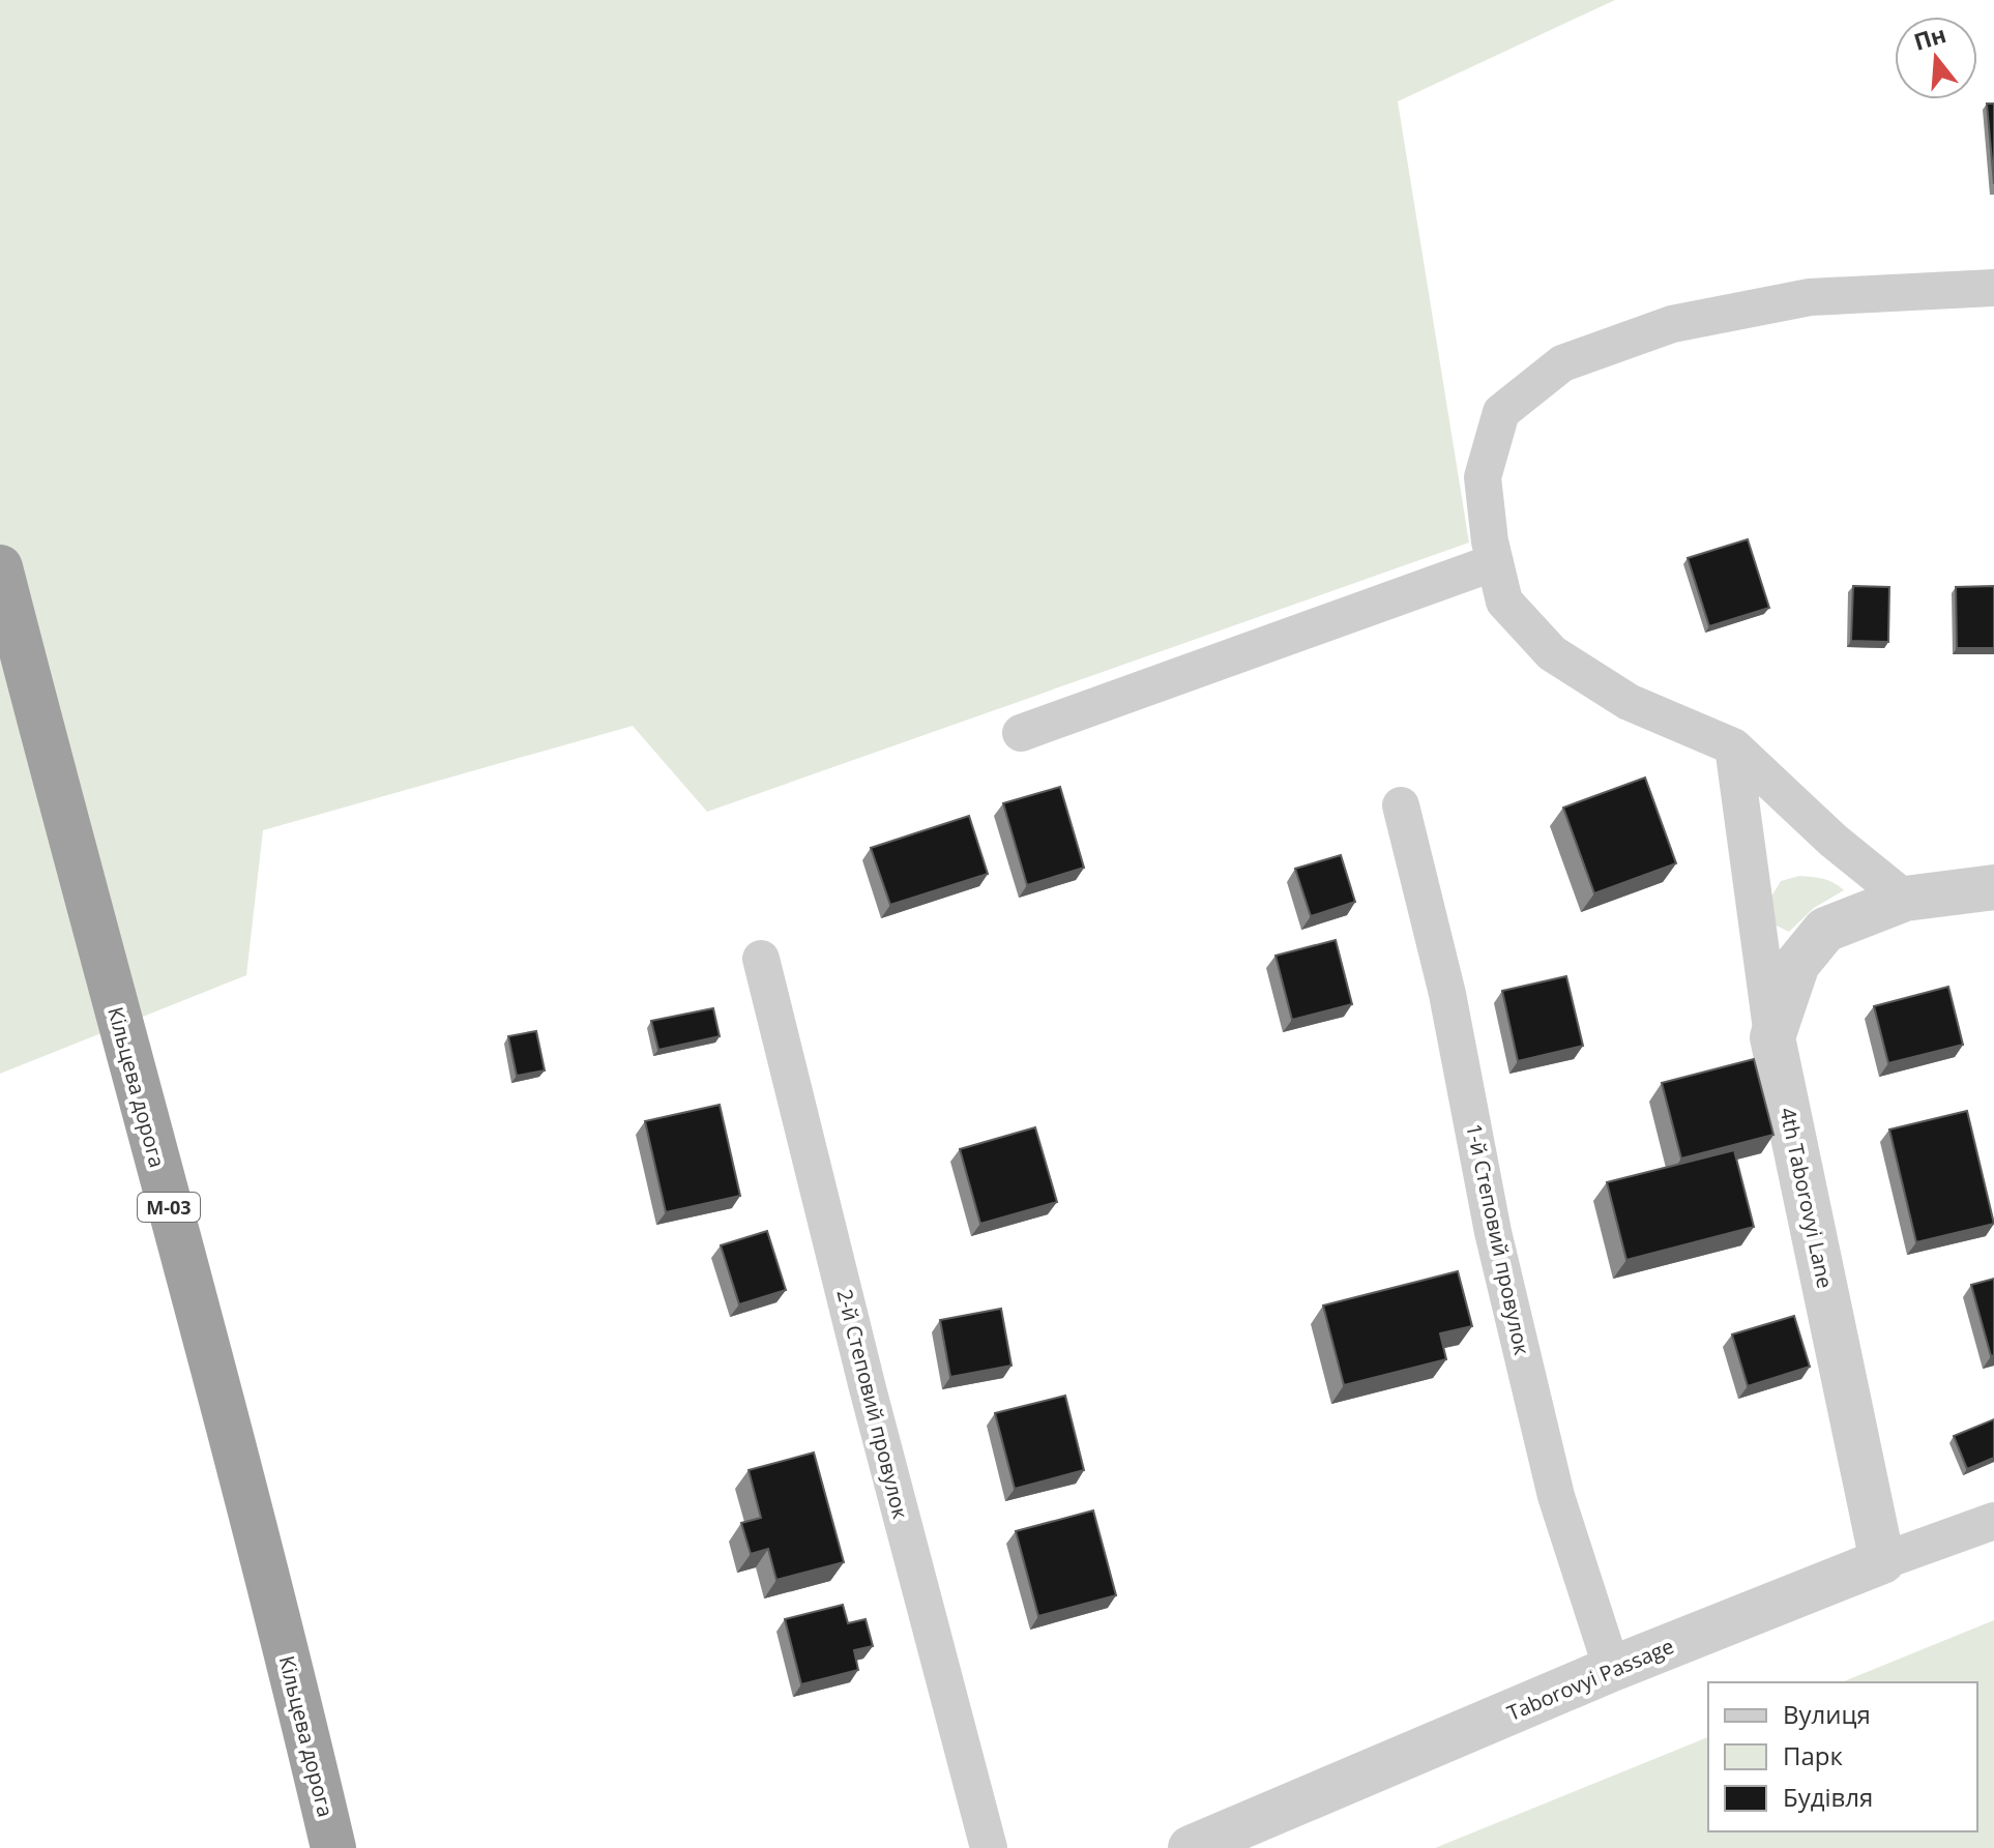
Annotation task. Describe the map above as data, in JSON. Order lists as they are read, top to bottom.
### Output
{
  "streets": {
    "highway": ["Кільцева дорога", "М-03"],
    "street": [
      "4th Taborovyi Lane",
      "1-й Степовий провулок",
      "2-й Степовий провулок",
      "Taborovyi Passage"
    ]
  },
  "crossings": [
    ["4th Taborovyi Lane", "Taborovyi Passage"],
    ["1-й Степовий провулок", "Taborovyi Passage"]
  ],
  "legend": ["Вулиця", "Парк", "Будівля"],
  "north": "top"
}
